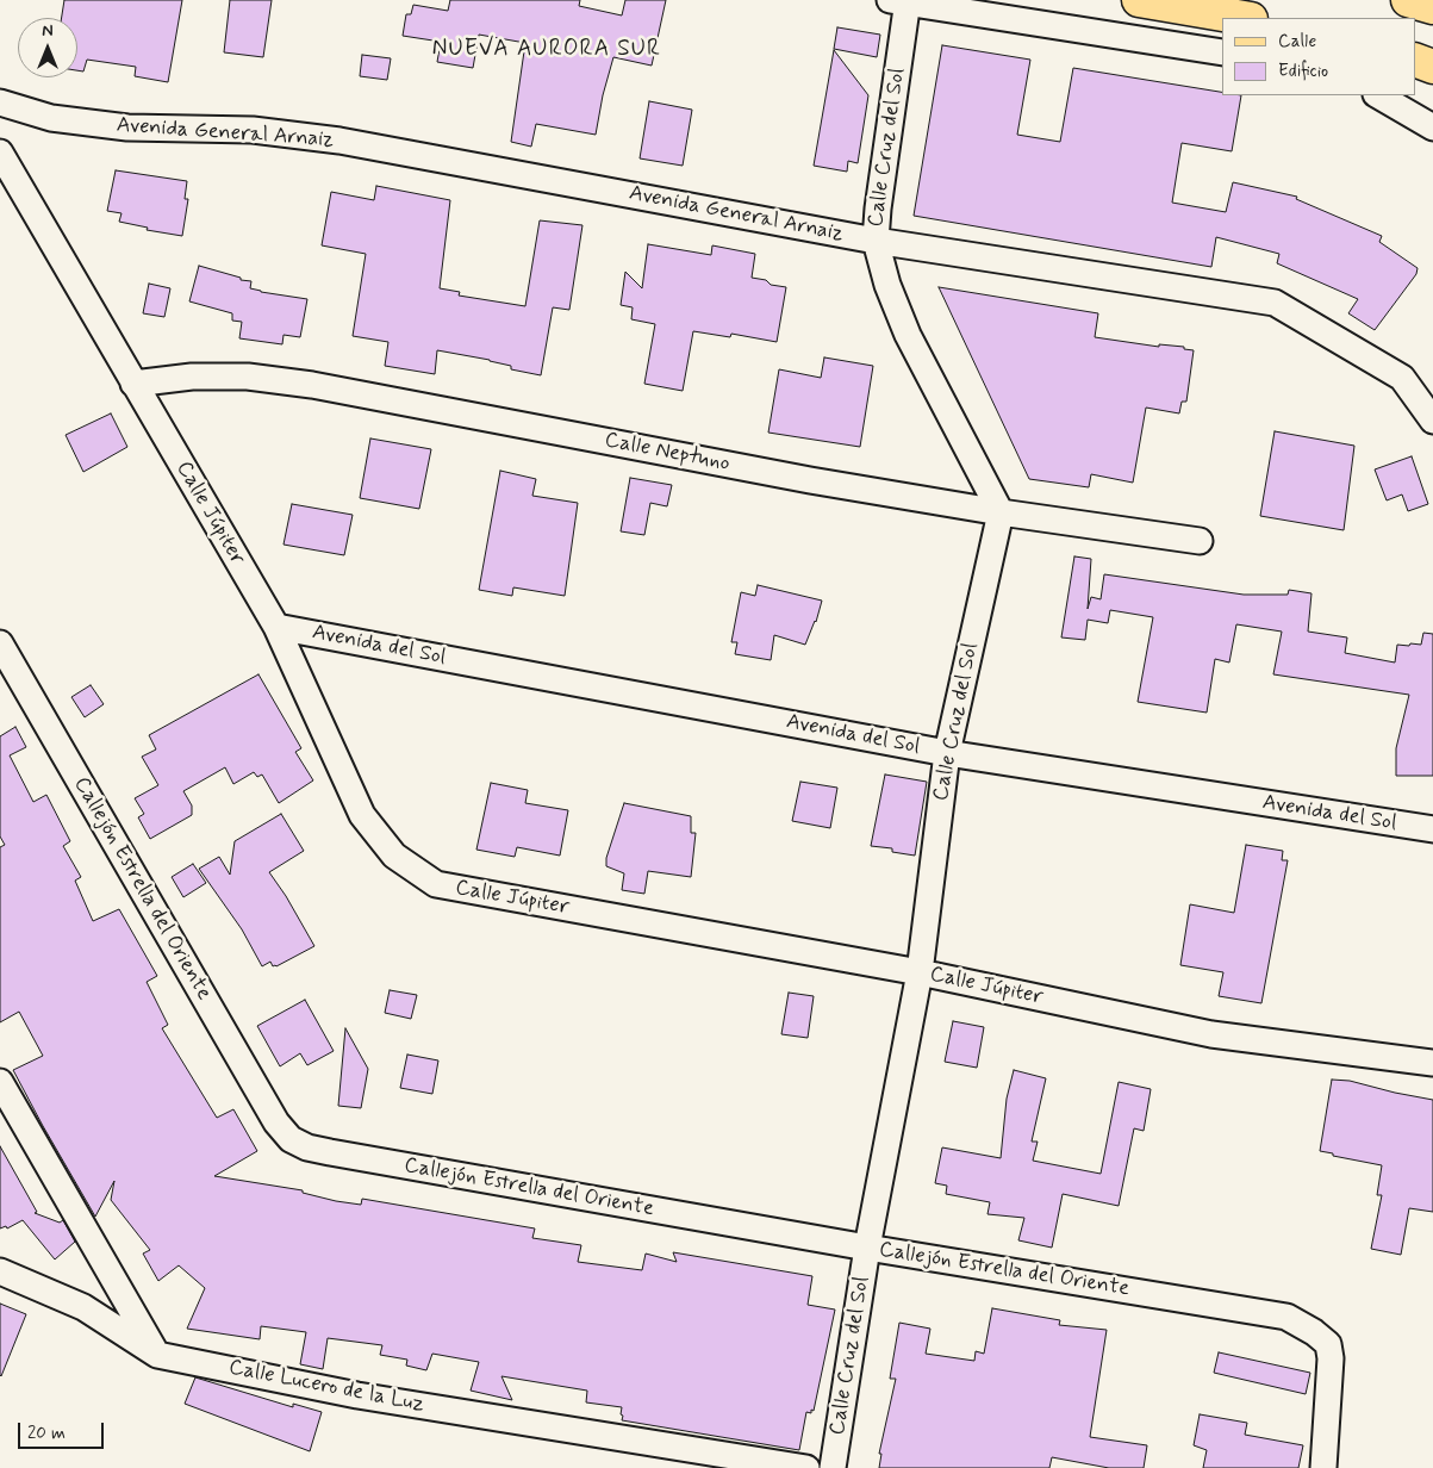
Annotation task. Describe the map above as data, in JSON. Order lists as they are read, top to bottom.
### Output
{
  "streets": {
    "street": [
      "Avenida General Arnaiz",
      "Calle Cruz del Sol",
      "Calle Neptuno",
      "Calle Júpiter",
      "Avenida del Sol",
      "Callejón Estrella del Oriente",
      "Calle Lucero de la Luz"
    ]
  },
  "crossings": [
    ["Avenida General Arnaiz", "Calle Cruz del Sol"],
    ["Calle Cruz del Sol", "Calle Neptuno"],
    ["Calle Cruz del Sol", "Calle Júpiter"],
    ["Calle Cruz del Sol", "Avenida del Sol"],
    ["Calle Cruz del Sol", "Callejón Estrella del Oriente"],
    ["Calle Neptuno", "Calle Júpiter"],
    ["Calle Júpiter", "Avenida del Sol"]
  ],
  "districts": ["NUEVA AURORA SUR"],
  "legend": ["Calle", "Edificio"],
  "scale_bar": "20 m",
  "north": "top"
}
